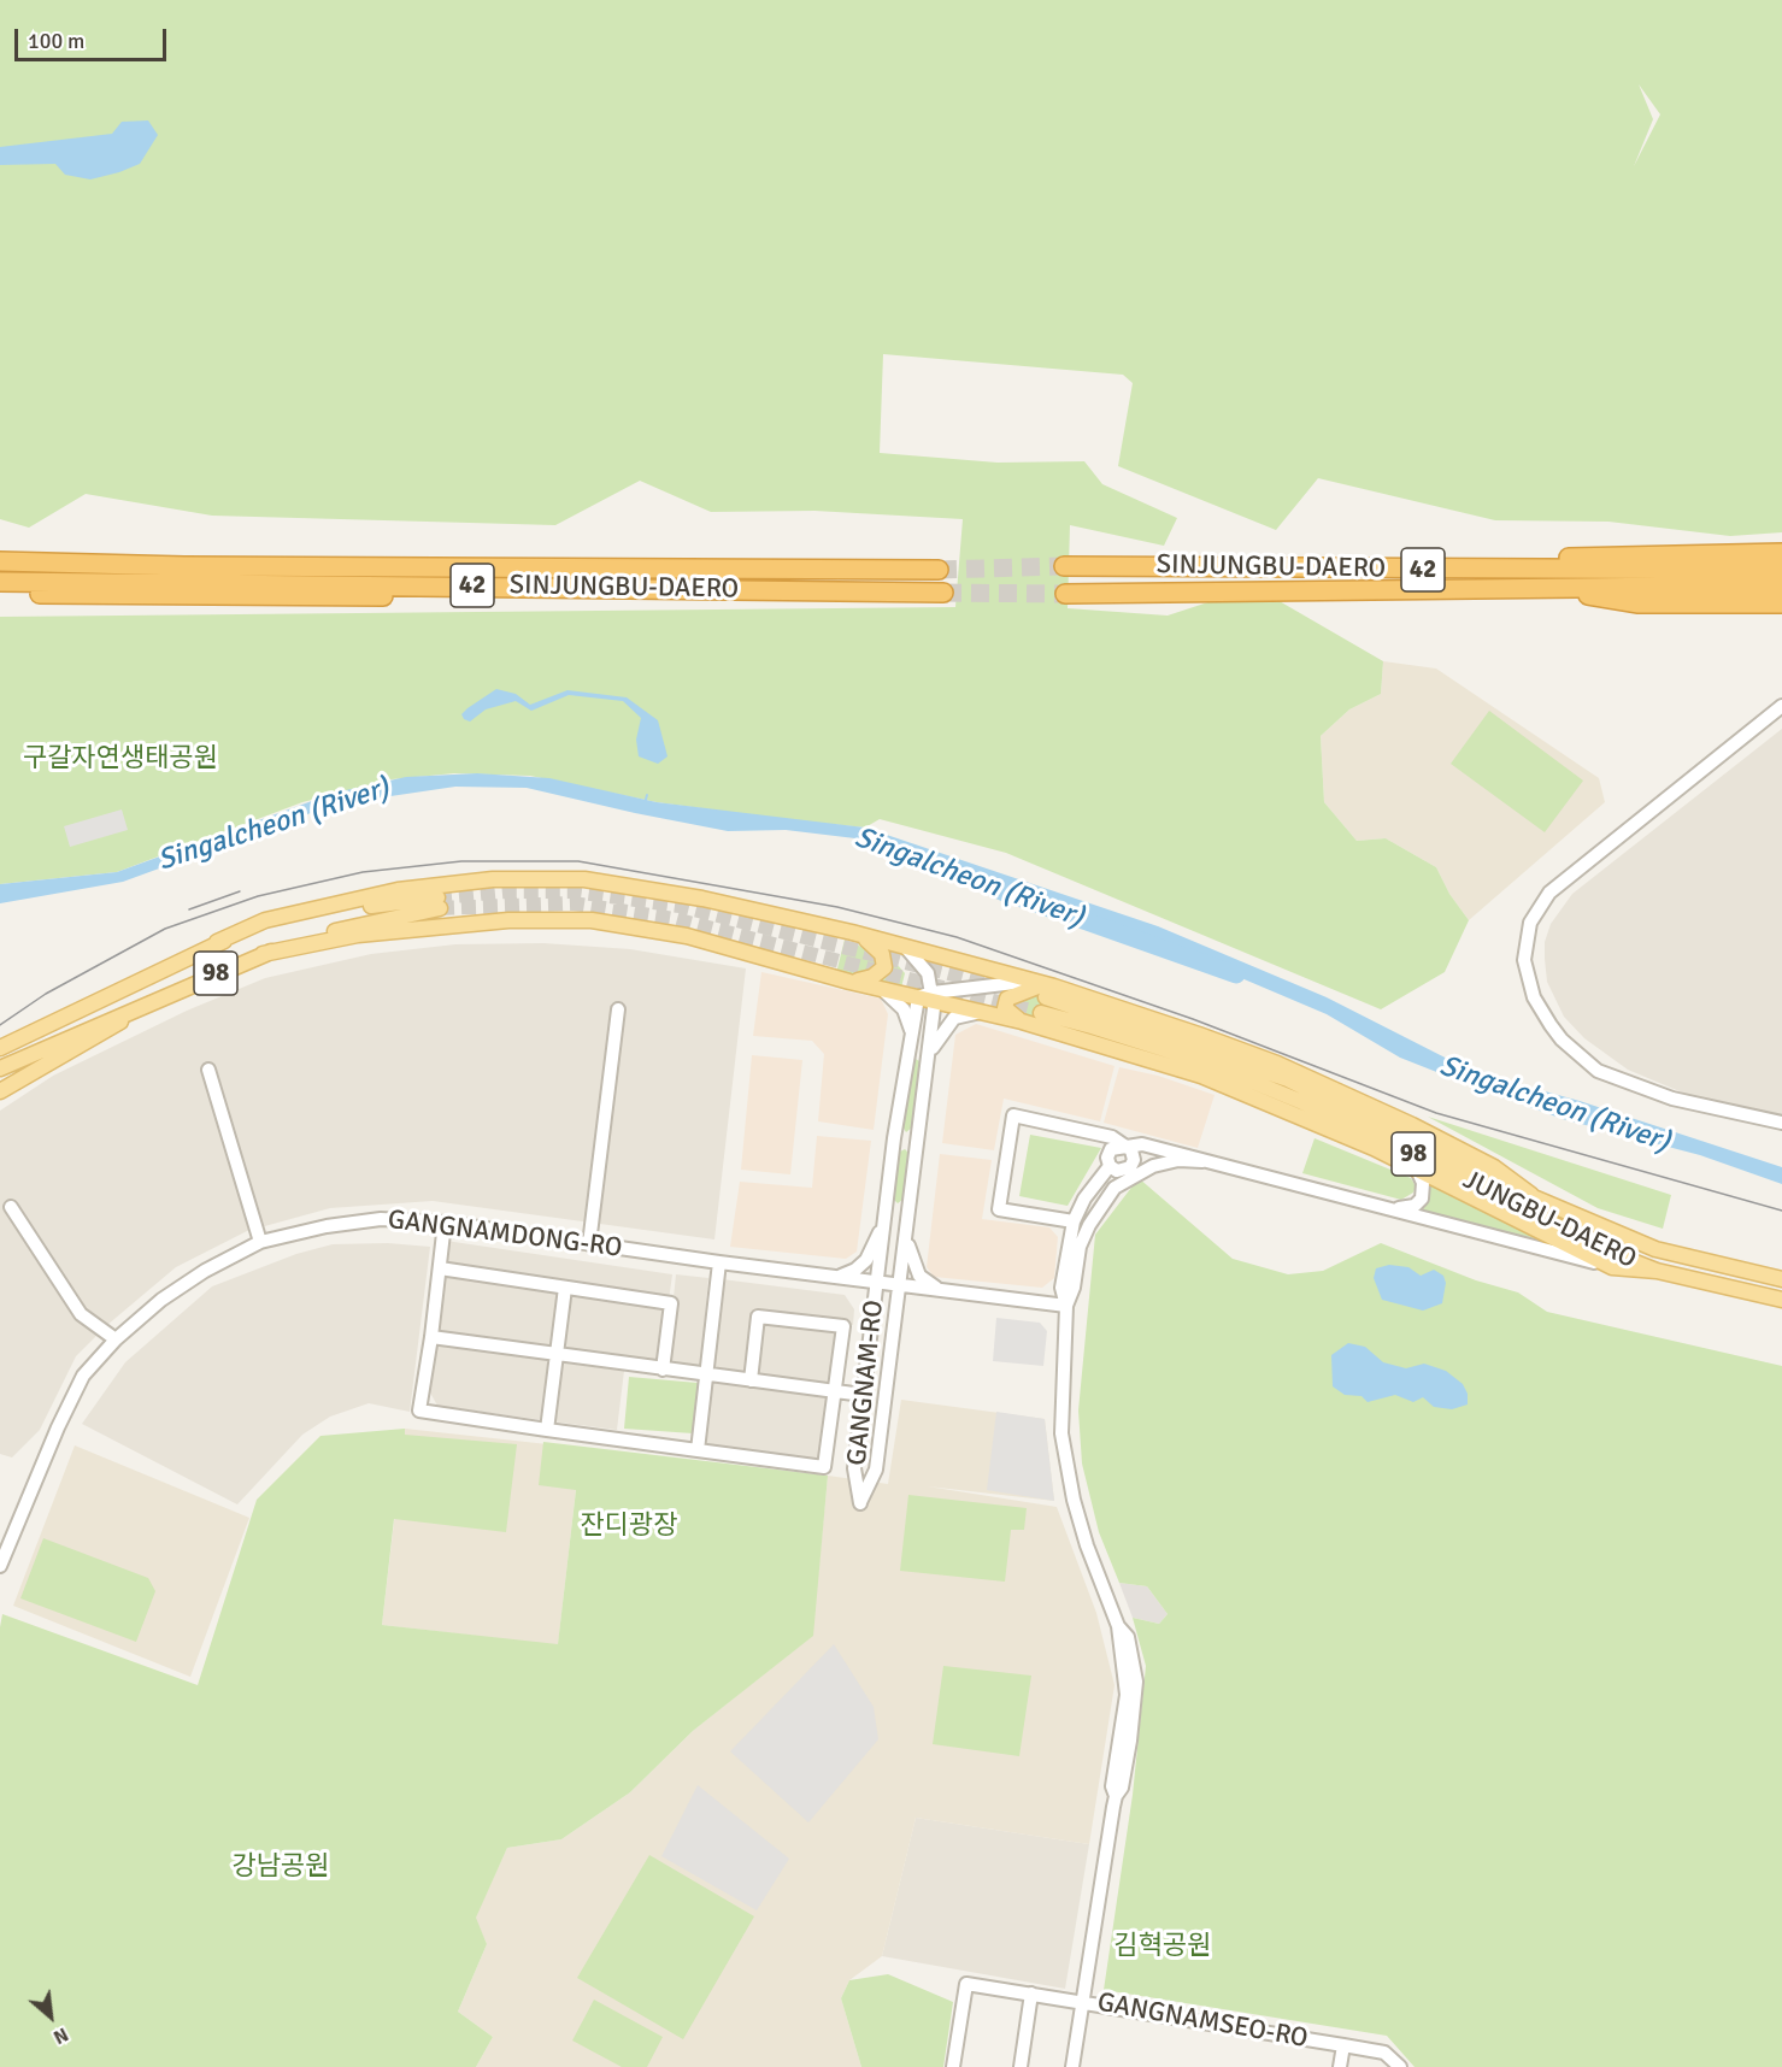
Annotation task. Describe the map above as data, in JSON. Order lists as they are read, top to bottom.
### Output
{
  "streets": {
    "highway": ["SINJUNGBU-DAERO", "42"],
    "main road": ["98", "JUNGBU-DAERO"],
    "street": ["GANGNAMDONG-RO", "GANGNAM-RO", "GANGNAMSEO-RO"]
  },
  "crossings": [
    ["98", "JUNGBU-DAERO"],
    ["GANGNAMDONG-RO", "GANGNAM-RO"]
  ],
  "water": ["Singalcheon (River)"],
  "parks": [
    "구갈자연생태공원",
    "잔디광장",
    "강남공원",
    "김혁공원"
  ],
  "scale_bar": "100 m",
  "north": "bottom right"
}
